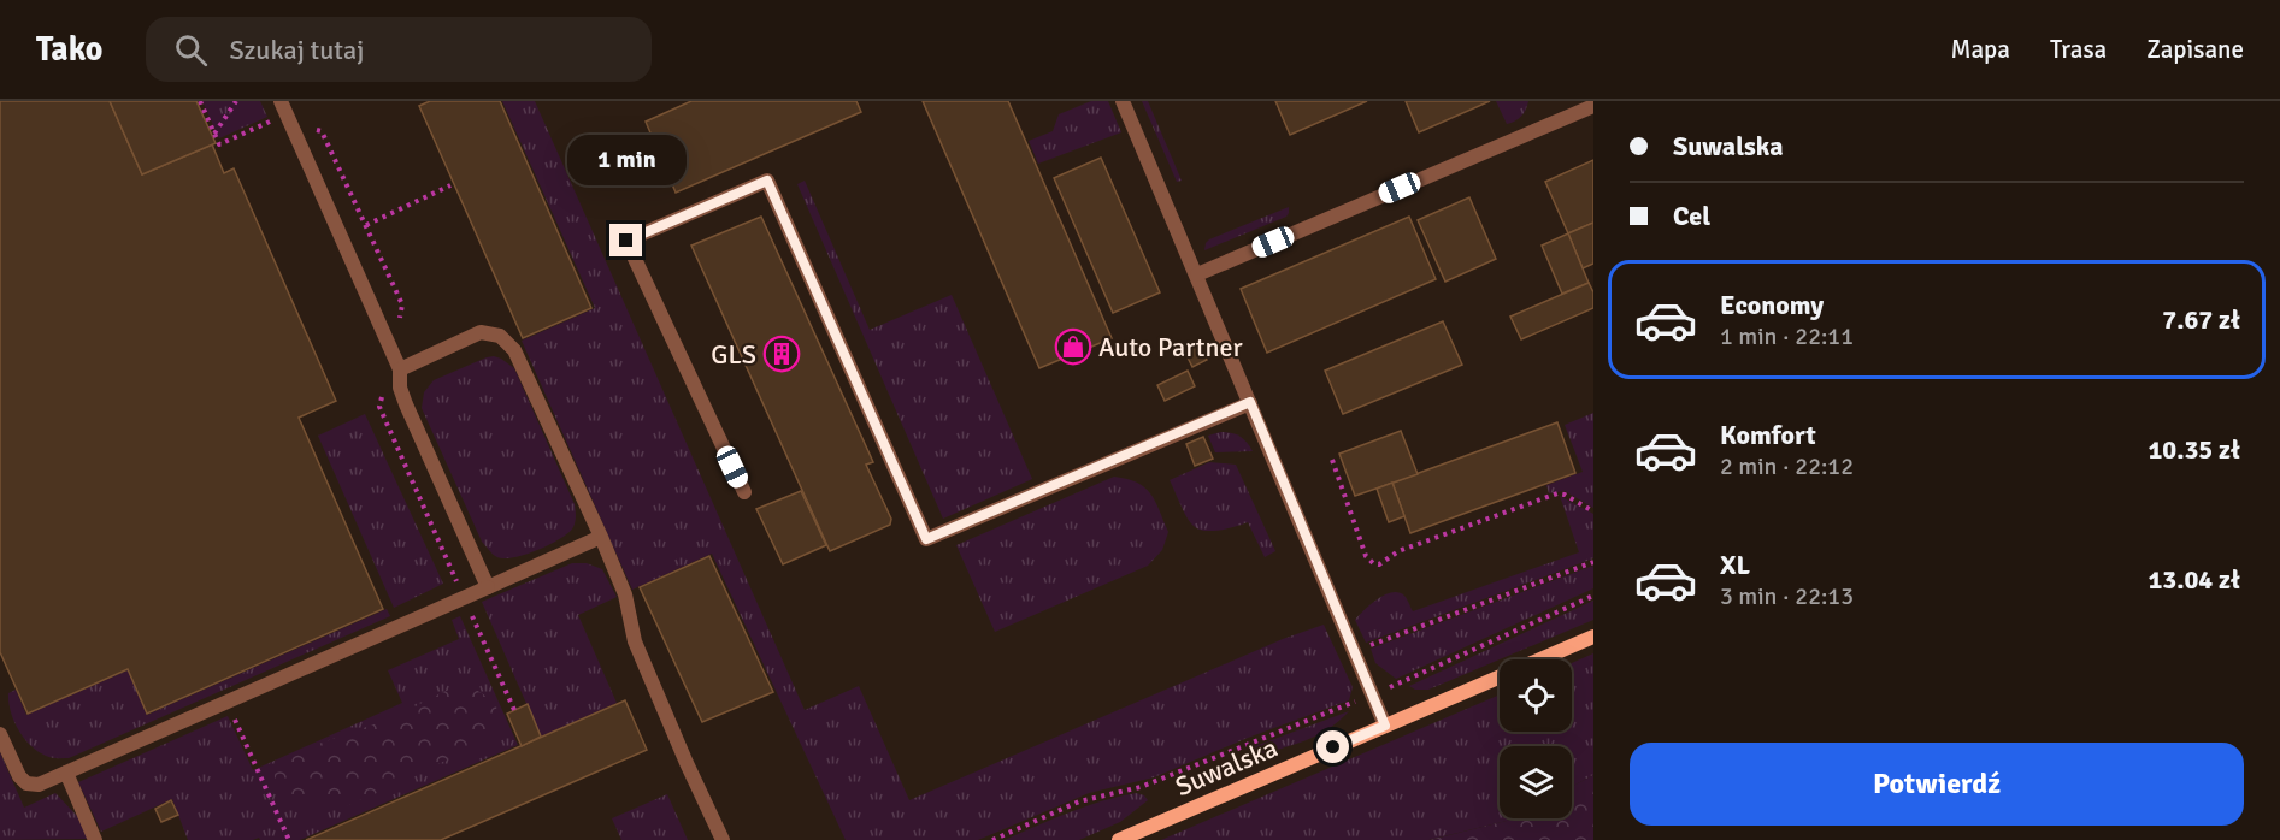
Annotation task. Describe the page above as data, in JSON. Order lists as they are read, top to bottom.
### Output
{
  "streets": {
    "main road": ["Suwalska"]
  },
  "places": {
    "shop": ["Auto Partner"],
    "building": ["GLS"]
  },
  "page": {
    "header": "Tako",
    "search": "Szukaj tutaj",
    "nav": ["Mapa", "Trasa", "Zapisane"],
    "banner": ["Suwalska", "Cel"],
    "bubble": "1 min",
    "list": [
      {
        "name": "Economy",
        "note": "1 min · 22:11",
        "value": "7.67 zł"
      },
      {
        "name": "Komfort",
        "note": "2 min · 22:12",
        "value": "10.35 zł"
      },
      {
        "name": "XL",
        "note": "3 min · 22:13",
        "value": "13.04 zł"
      }
    ],
    "buttons": "Potwierdź"
  }
}
